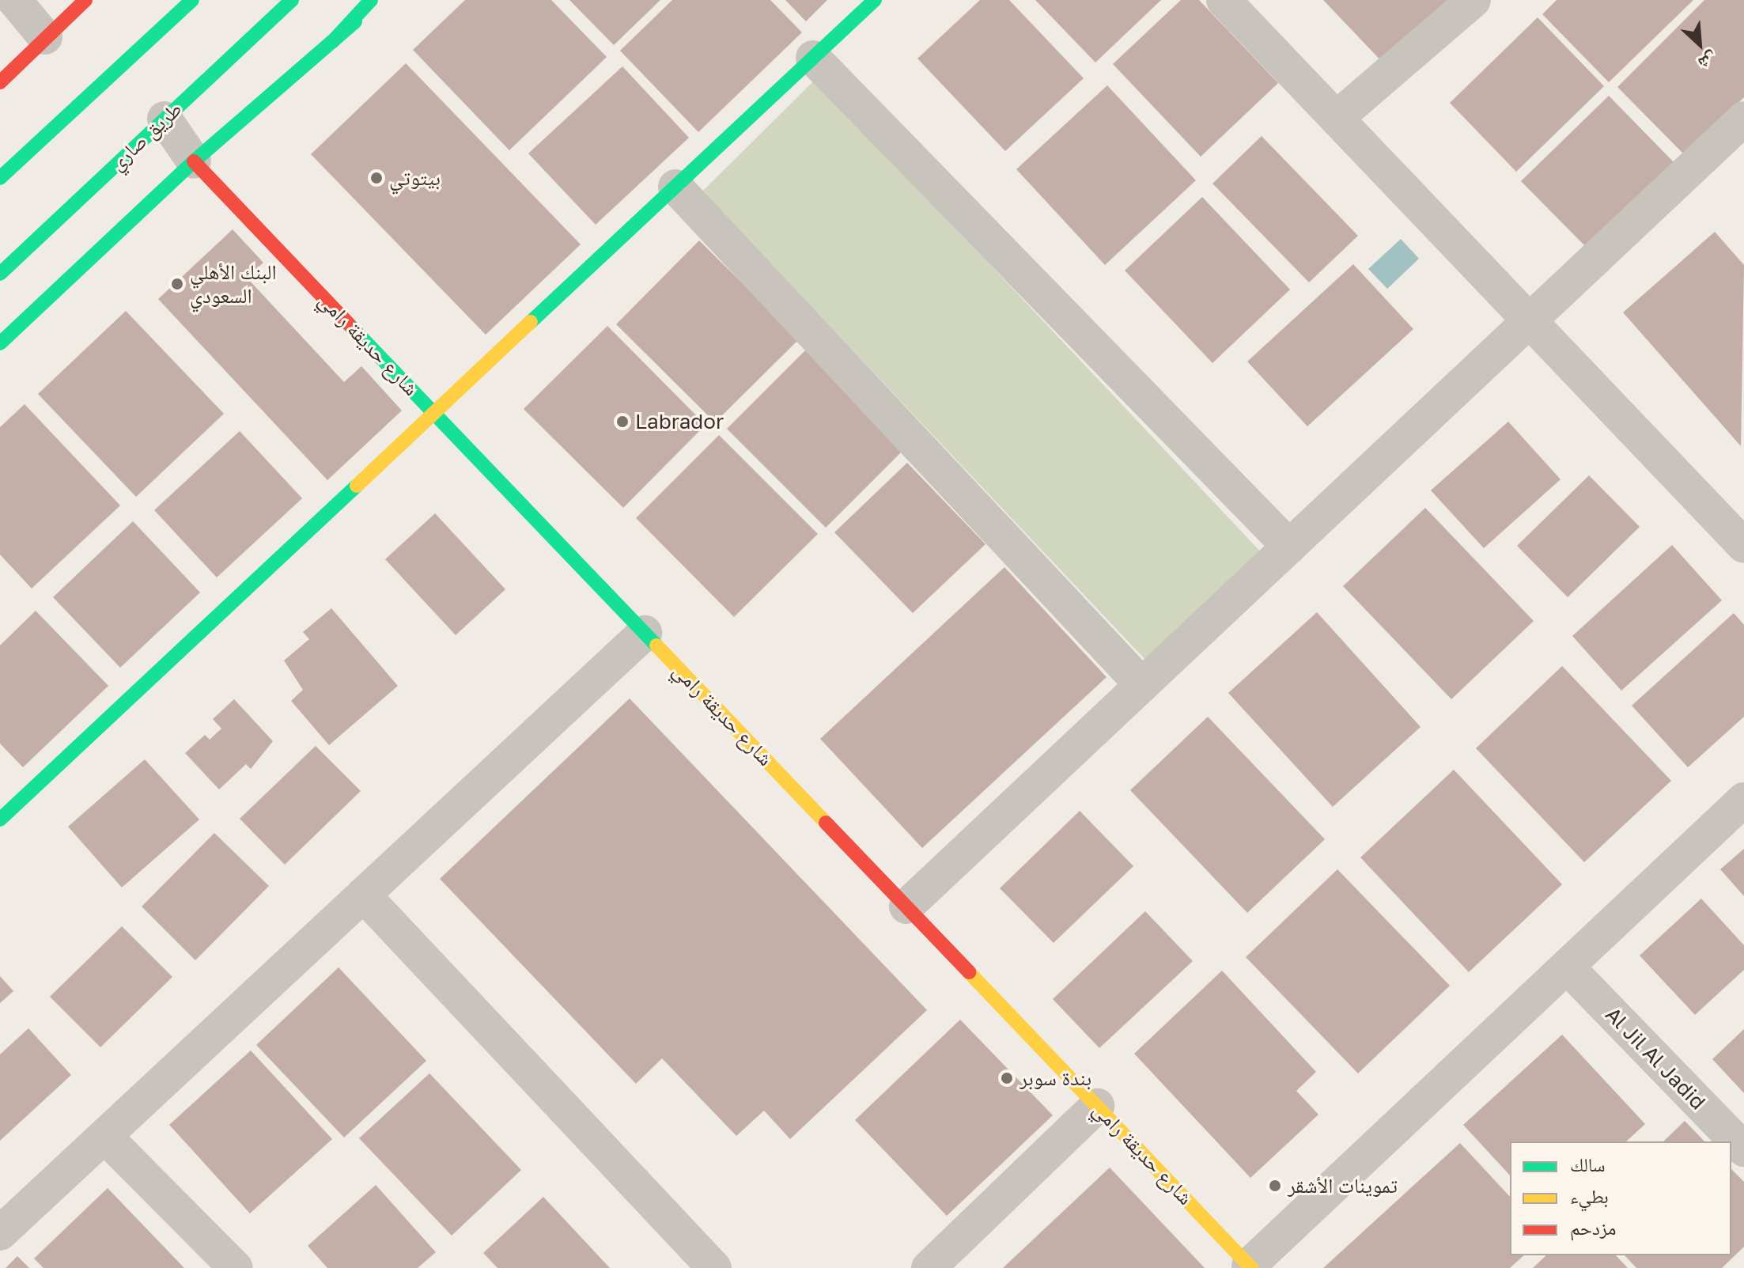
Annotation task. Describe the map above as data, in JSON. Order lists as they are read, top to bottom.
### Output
{
  "streets": {
    "street": ["طريق صاري", "شارع حديقة رامي", "Al Jil Al Jadid"]
  },
  "places": [
    "بيتوتي",
    "البنك الأهلي السعودي",
    "Labrador",
    "بندة سوبر",
    "تموينات الأشقر"
  ],
  "legend": ["سالك", "بطيء", "مزدحم"],
  "north": "bottom right"
}
